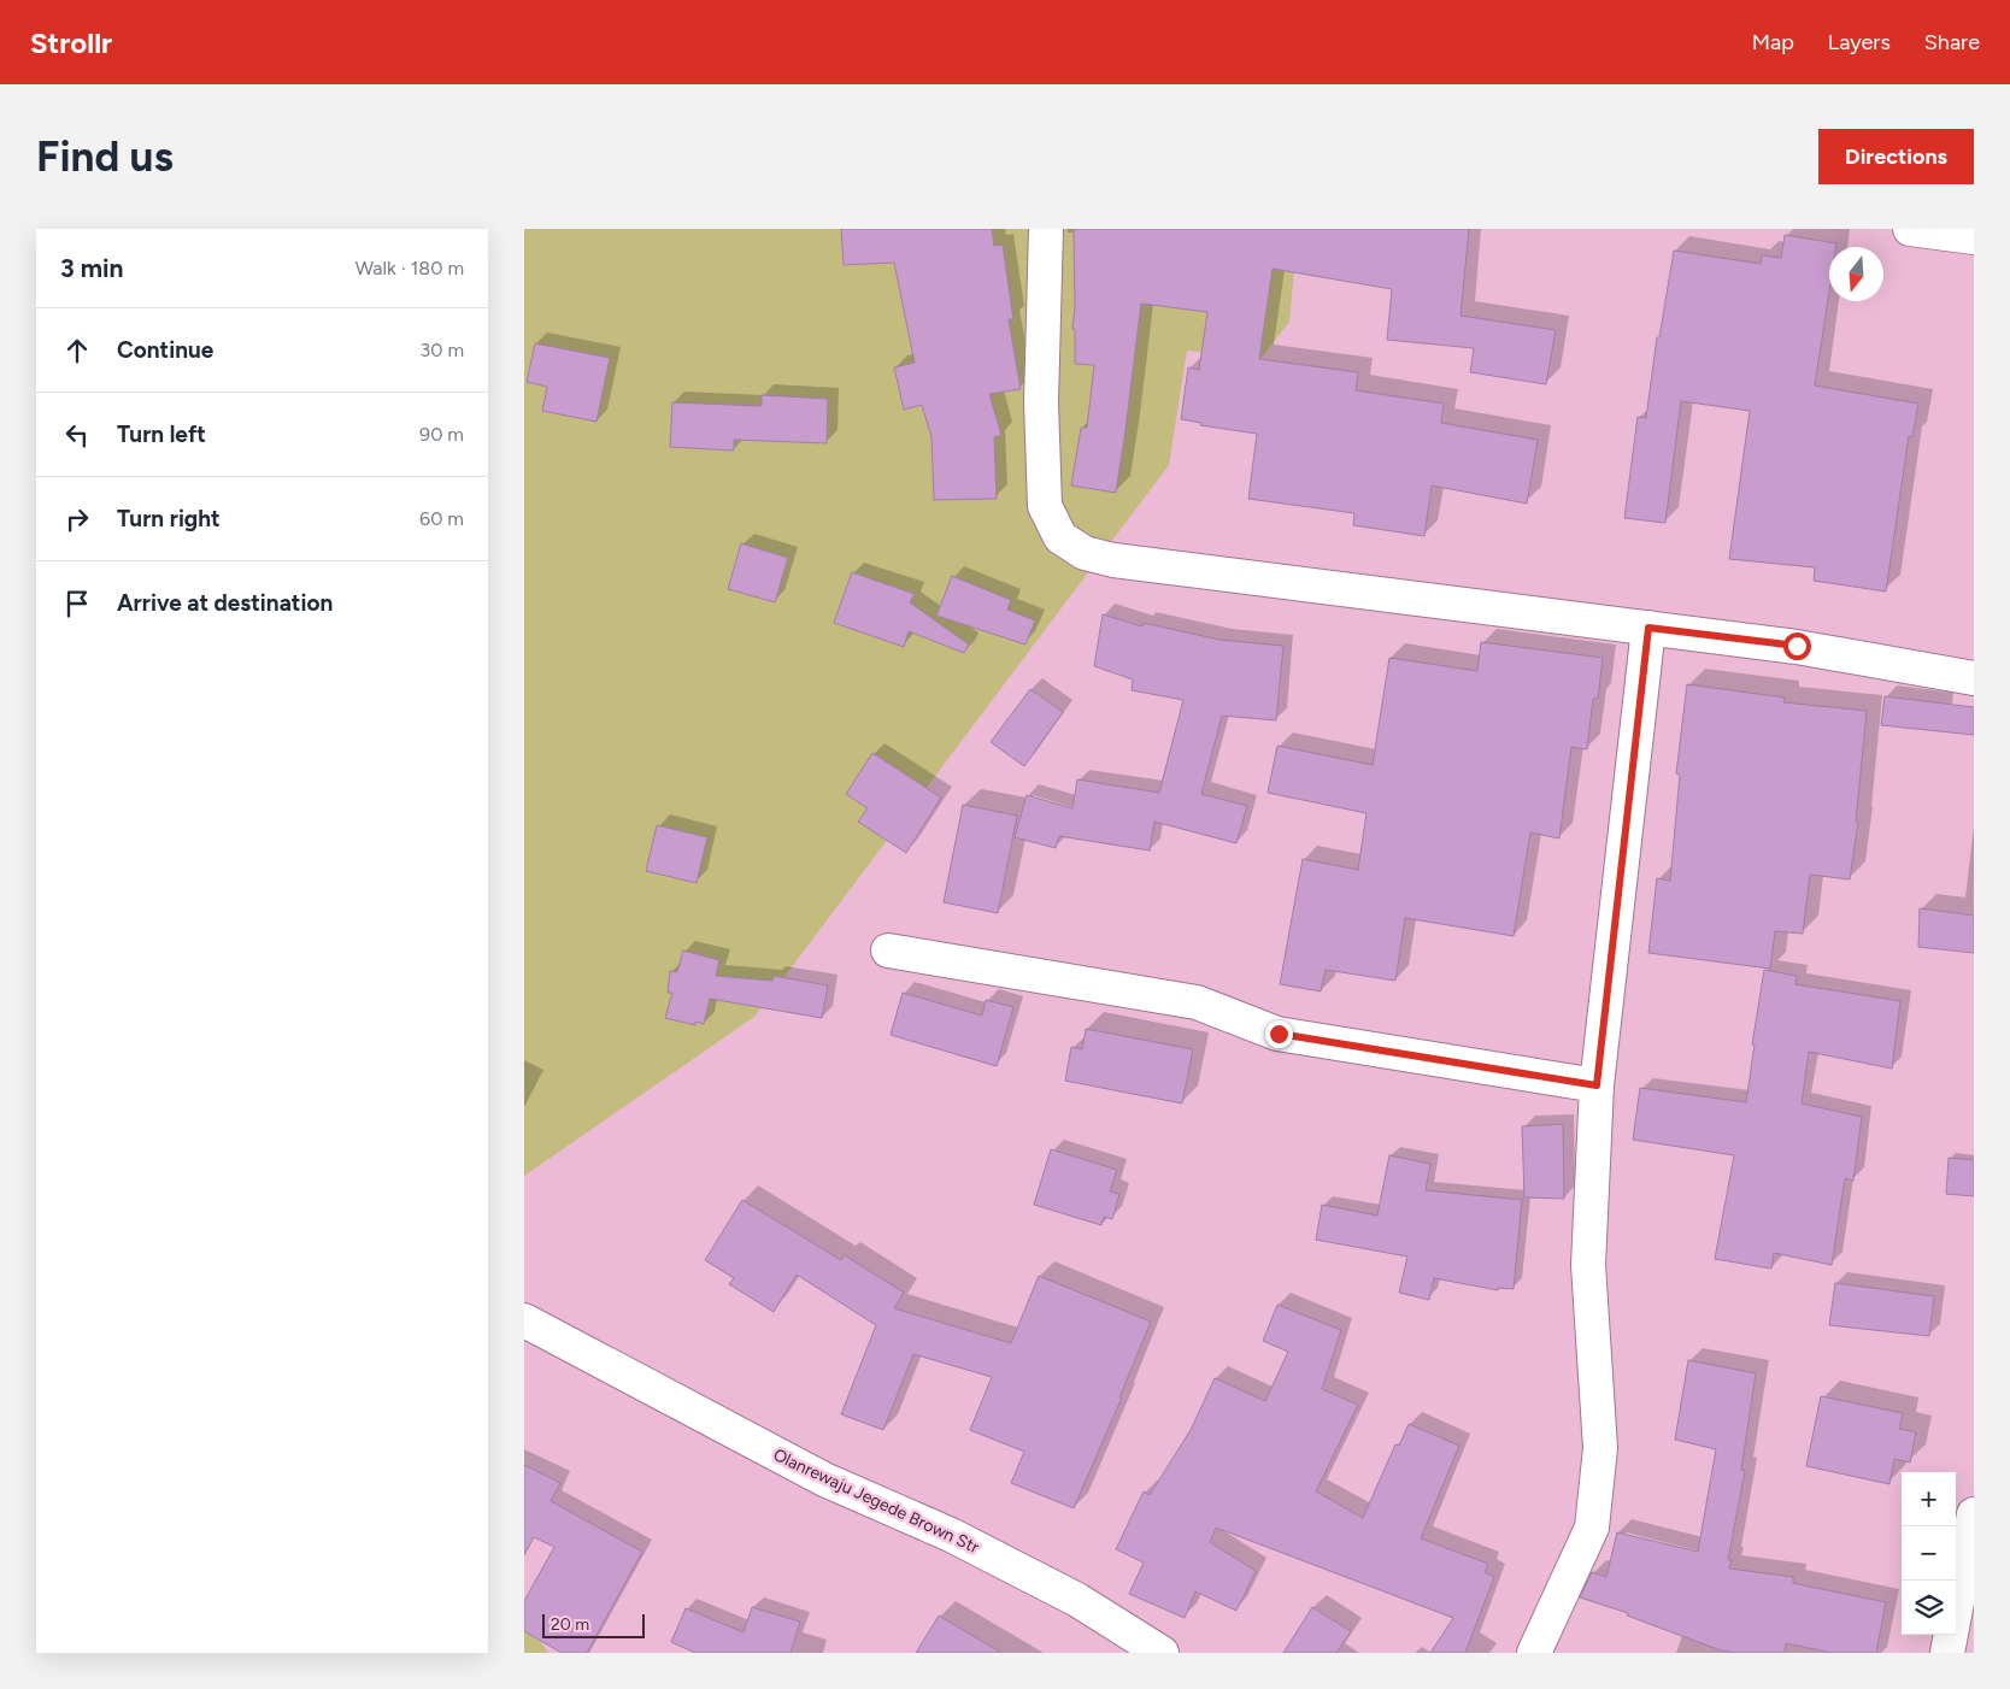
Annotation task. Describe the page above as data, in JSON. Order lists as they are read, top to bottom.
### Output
{
  "streets": {
    "street": ["Olanrewaju Jegede Brown Str"]
  },
  "scale_bar": "20 m",
  "north": "bottom",
  "page": {
    "header": "Strollr",
    "nav": ["Map", "Layers", "Share"],
    "buttons": "Directions",
    "title": "Find us",
    "heading": ["3 min", "Walk · 180 m"],
    "list": [
      ["Continue", "30 m"],
      ["Turn left", "90 m"],
      ["Turn right", "60 m"],
      "Arrive at destination"
    ],
    "map_buttons": ["+", "−"],
    "scale": "20 m"
  }
}
